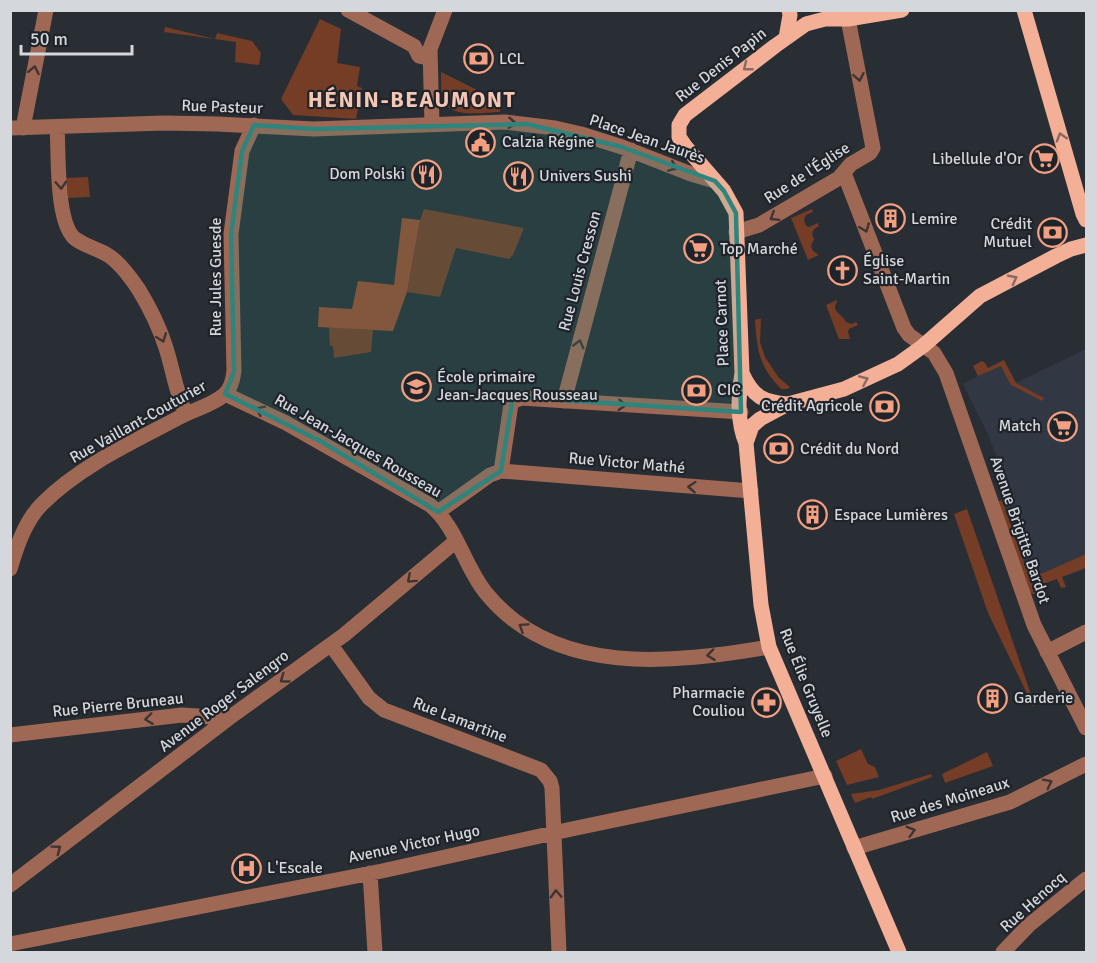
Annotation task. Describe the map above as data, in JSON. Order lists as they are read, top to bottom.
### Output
{
  "streets": {
    "main road": [
      "Rue Denis Papin",
      "Place Jean Jaurès",
      "Place Carnot",
      "Rue Élie Gruyelle"
    ],
    "street": [
      "Rue Pasteur",
      "Rue de l'Église",
      "Rue Louis Cresson",
      "Rue Jules Guesde",
      "Rue Vaillant-Couturier",
      "Rue Jean-Jacques Rousseau",
      "Rue Victor Mathé",
      "Avenue Brigitte Bardot",
      "Avenue Roger Salengro",
      "Rue Pierre Bruneau",
      "Rue Lamartine",
      "Rue des Moineaux",
      "Avenue Victor Hugo",
      "Rue Henocq"
    ]
  },
  "crossings": [
    ["Rue Denis Papin", "Place Jean Jaurès"],
    ["Rue Pasteur", "Place Jean Jaurès"],
    ["Rue Pasteur", "Rue Jules Guesde"],
    ["Place Jean Jaurès", "Rue de l'Église"],
    ["Place Jean Jaurès", "Rue Louis Cresson"],
    ["Place Jean Jaurès", "Place Carnot"],
    ["Rue de l'Église", "Place Carnot"],
    ["Rue de l'Église", "Avenue Brigitte Bardot"],
    ["Rue Jules Guesde", "Rue Vaillant-Couturier"],
    ["Rue Jules Guesde", "Rue Jean-Jacques Rousseau"],
    ["Place Carnot", "Rue Élie Gruyelle"],
    ["Rue Vaillant-Couturier", "Rue Jean-Jacques Rousseau"],
    ["Rue Jean-Jacques Rousseau", "Rue Élie Gruyelle"],
    ["Rue Jean-Jacques Rousseau", "Avenue Roger Salengro"],
    ["Rue Victor Mathé", "Rue Élie Gruyelle"],
    ["Rue Élie Gruyelle", "Rue des Moineaux"],
    ["Rue Élie Gruyelle", "Avenue Victor Hugo"],
    ["Avenue Roger Salengro", "Rue Pierre Bruneau"],
    ["Avenue Roger Salengro", "Rue Lamartine"],
    ["Rue Lamartine", "Avenue Victor Hugo"]
  ],
  "one_way": [
    "Place Jean Jaurès",
    "Rue de l'Église",
    "Rue Louis Cresson",
    "Rue Jean-Jacques Rousseau",
    "Rue Pierre Bruneau",
    "Rue des Moineaux"
  ],
  "districts": ["HÉNIN-BEAUMONT"],
  "places": {
    "bank": [
      "LCL",
      "Crédit Mutuel",
      "CIC",
      "Crédit Agricole",
      "Crédit du Nord"
    ],
    "public building": ["Calzia Régine"],
    "supermarket": ["Libellule d'Or", "Top Marché", "Match"],
    "restaurant": ["Dom Polski", "Univers Sushi"],
    "building": ["Lemire", "Espace Lumières", "Garderie"],
    "church": ["Église Saint-Martin"],
    "school or university": ["École primaire Jean-Jacques Rousseau"],
    "pharmacy": ["Pharmacie Couliou"],
    "hospital": ["L'Escale"]
  },
  "scale_bar": "50 m"
}
